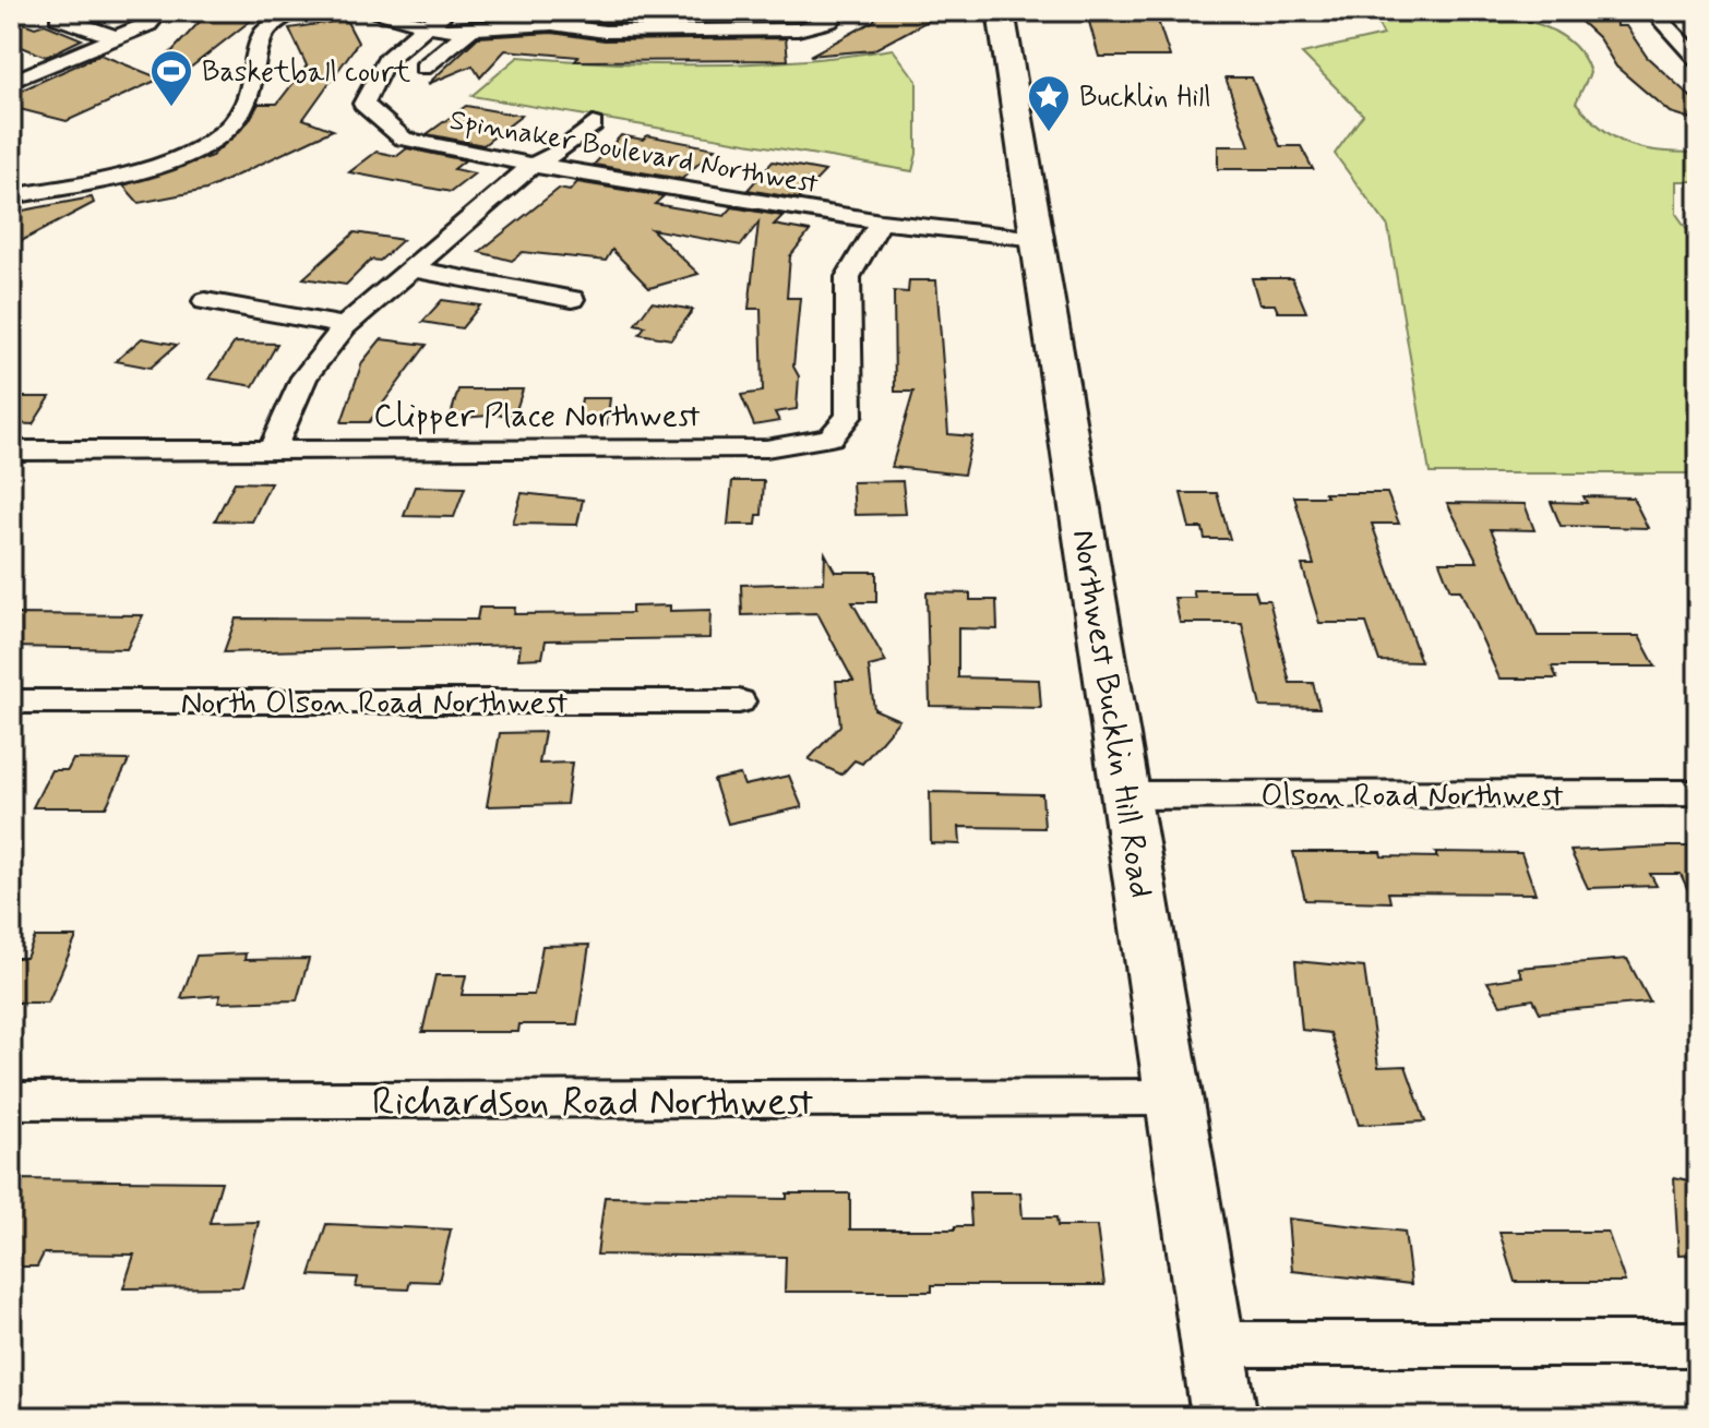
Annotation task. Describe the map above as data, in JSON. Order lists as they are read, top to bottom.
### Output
{
  "streets": {
    "main road": ["Northwest Bucklin Hill Road"],
    "street": [
      "Spinnaker Boulevard Northwest",
      "Clipper Place Northwest",
      "North Olson Road Northwest",
      "Olson Road Northwest",
      "Richardson Road Northwest"
    ]
  },
  "crossings": [
    ["Spinnaker Boulevard Northwest", "Clipper Place Northwest"],
    ["Spinnaker Boulevard Northwest", "Northwest Bucklin Hill Road"],
    ["Northwest Bucklin Hill Road", "Olson Road Northwest"],
    ["Northwest Bucklin Hill Road", "Richardson Road Northwest"]
  ],
  "places": {
    "sports": ["Basketball court"],
    "place": ["Bucklin Hill"]
  }
}
